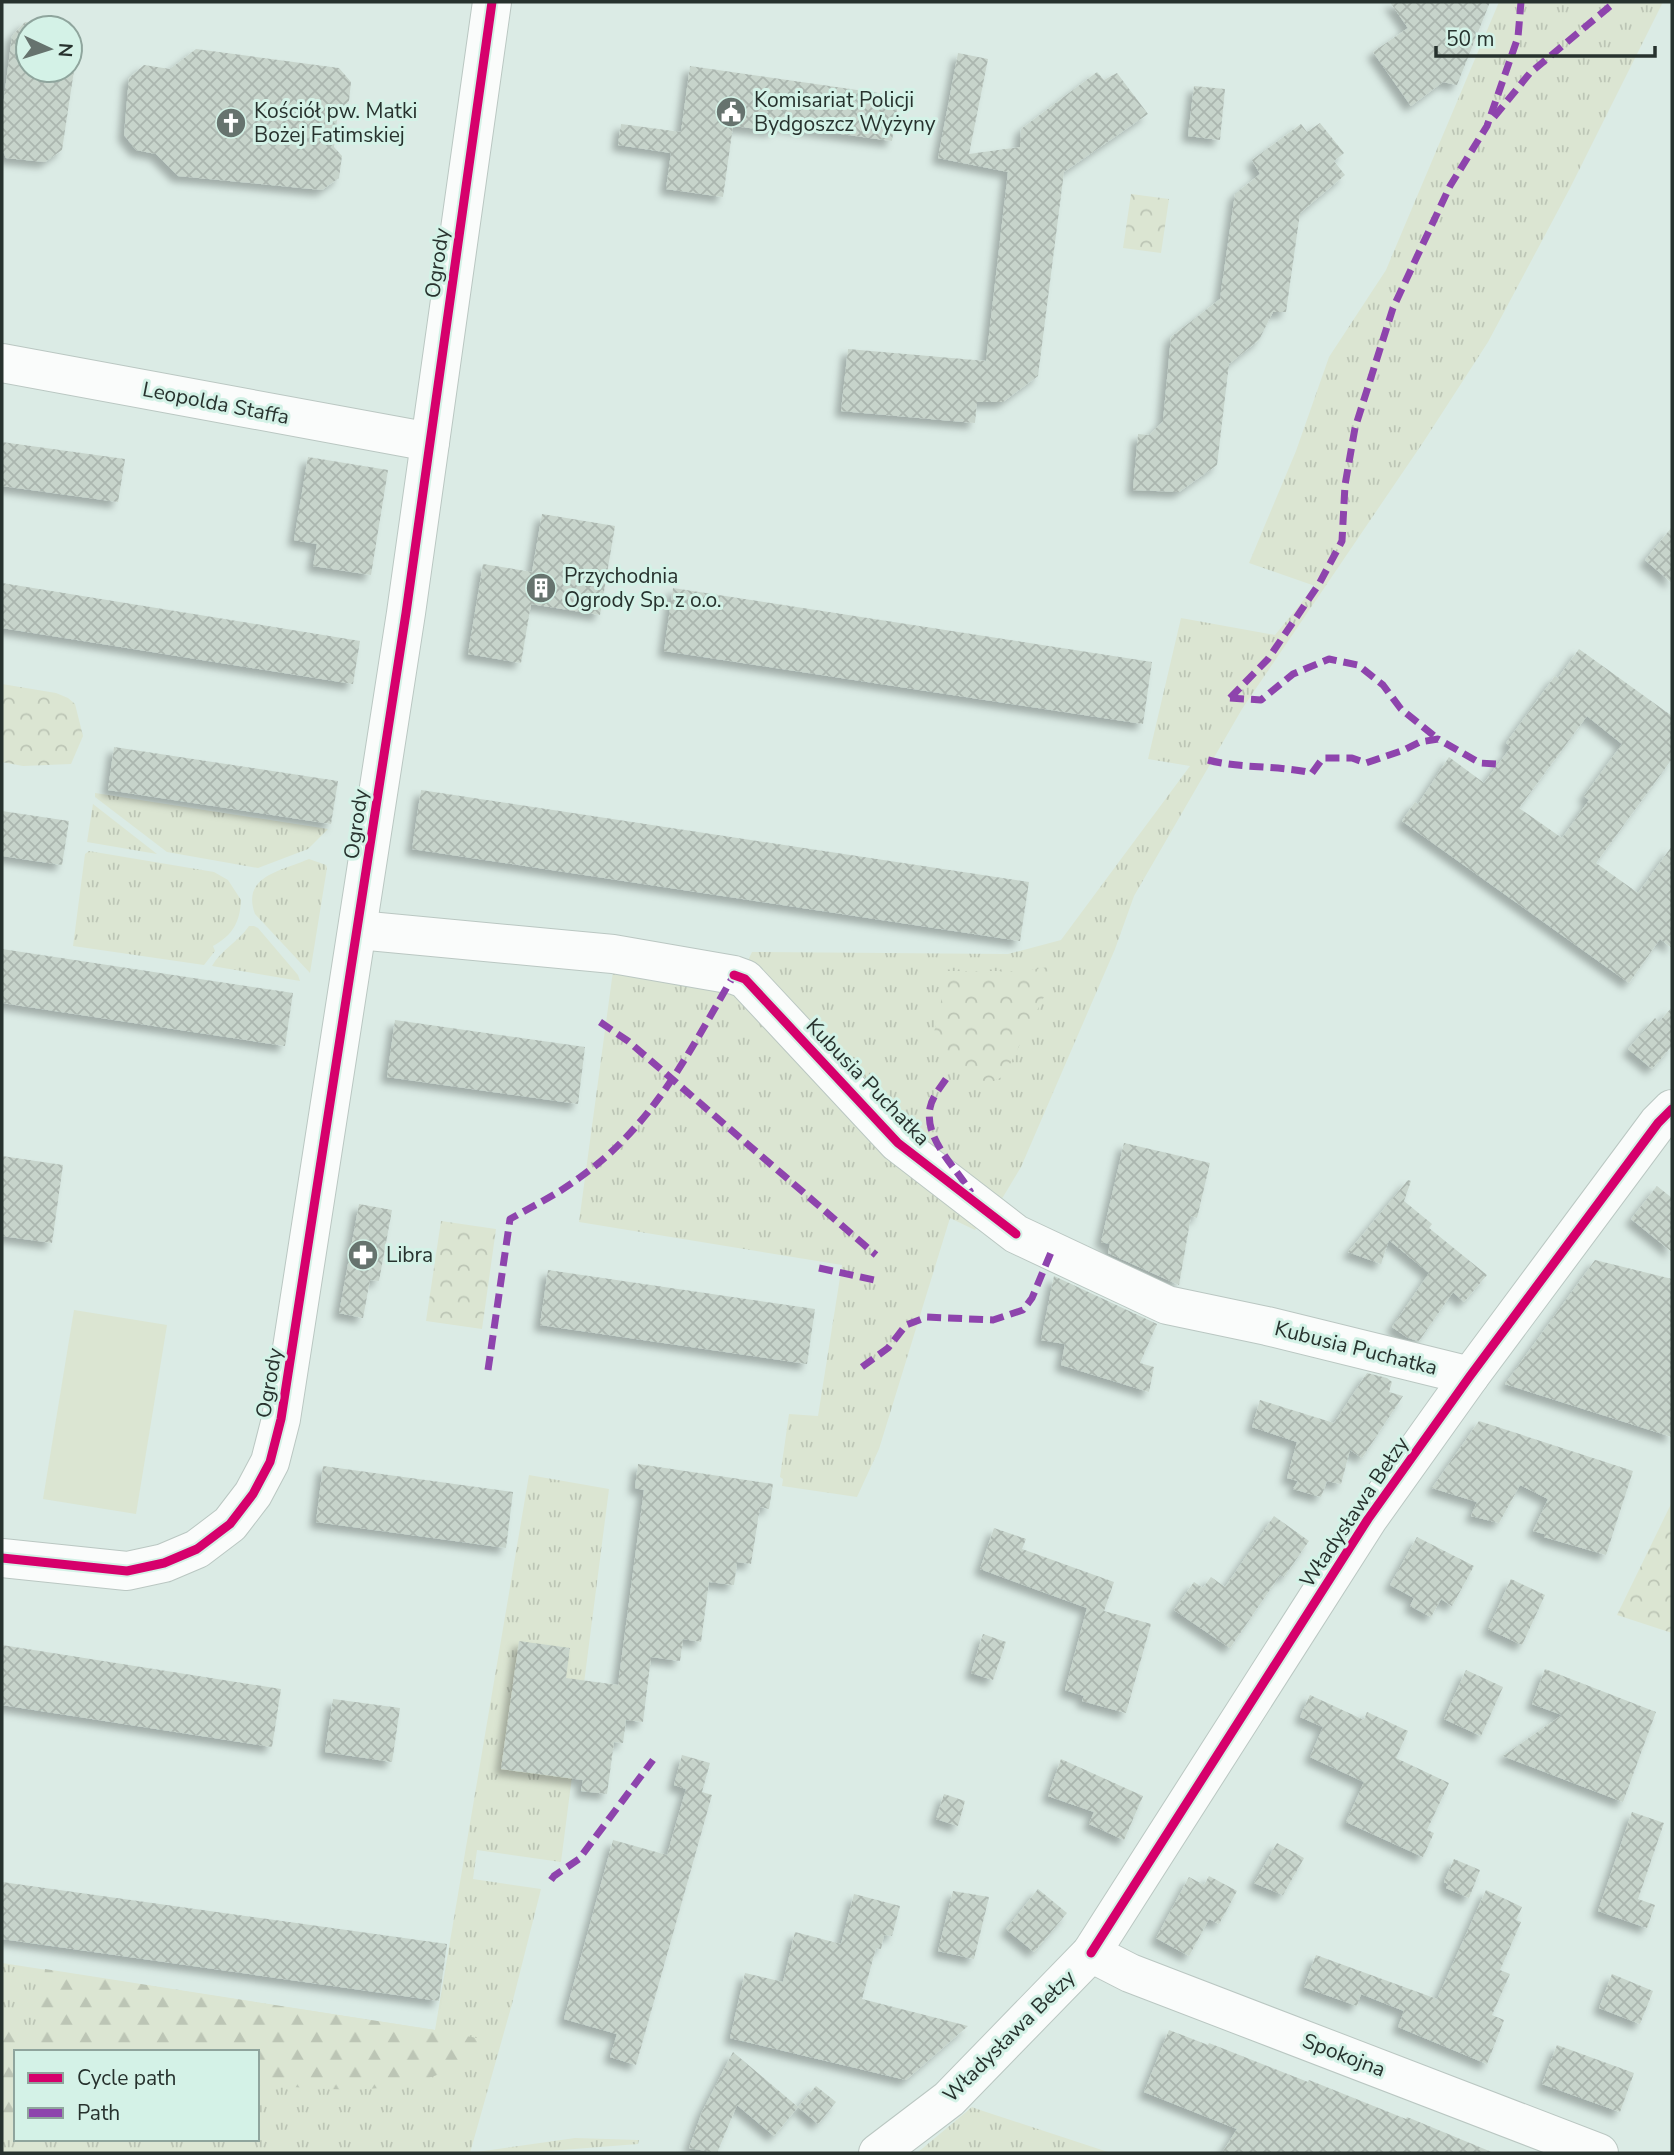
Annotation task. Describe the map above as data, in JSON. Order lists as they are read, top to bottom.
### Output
{
  "streets": {
    "street": [
      "Ogrody",
      "Leopolda Staffa",
      "Kubusia Puchatka",
      "Władysława Bełzy",
      "Spokojna"
    ]
  },
  "crossings": [
    ["Ogrody", "Leopolda Staffa"],
    ["Ogrody", "Kubusia Puchatka"],
    ["Kubusia Puchatka", "Władysława Bełzy"],
    ["Władysława Bełzy", "Spokojna"]
  ],
  "places": {
    "public building": ["Komisariat Policji Bydgoszcz Wyżyny"],
    "church": ["Kościół pw. Matki Bożej Fatimskiej"],
    "building": ["Przychodnia Ogrody Sp. z o.o."],
    "pharmacy": ["Libra"]
  },
  "legend": ["Cycle path", "Path"],
  "scale_bar": "50 m",
  "north": "right"
}
